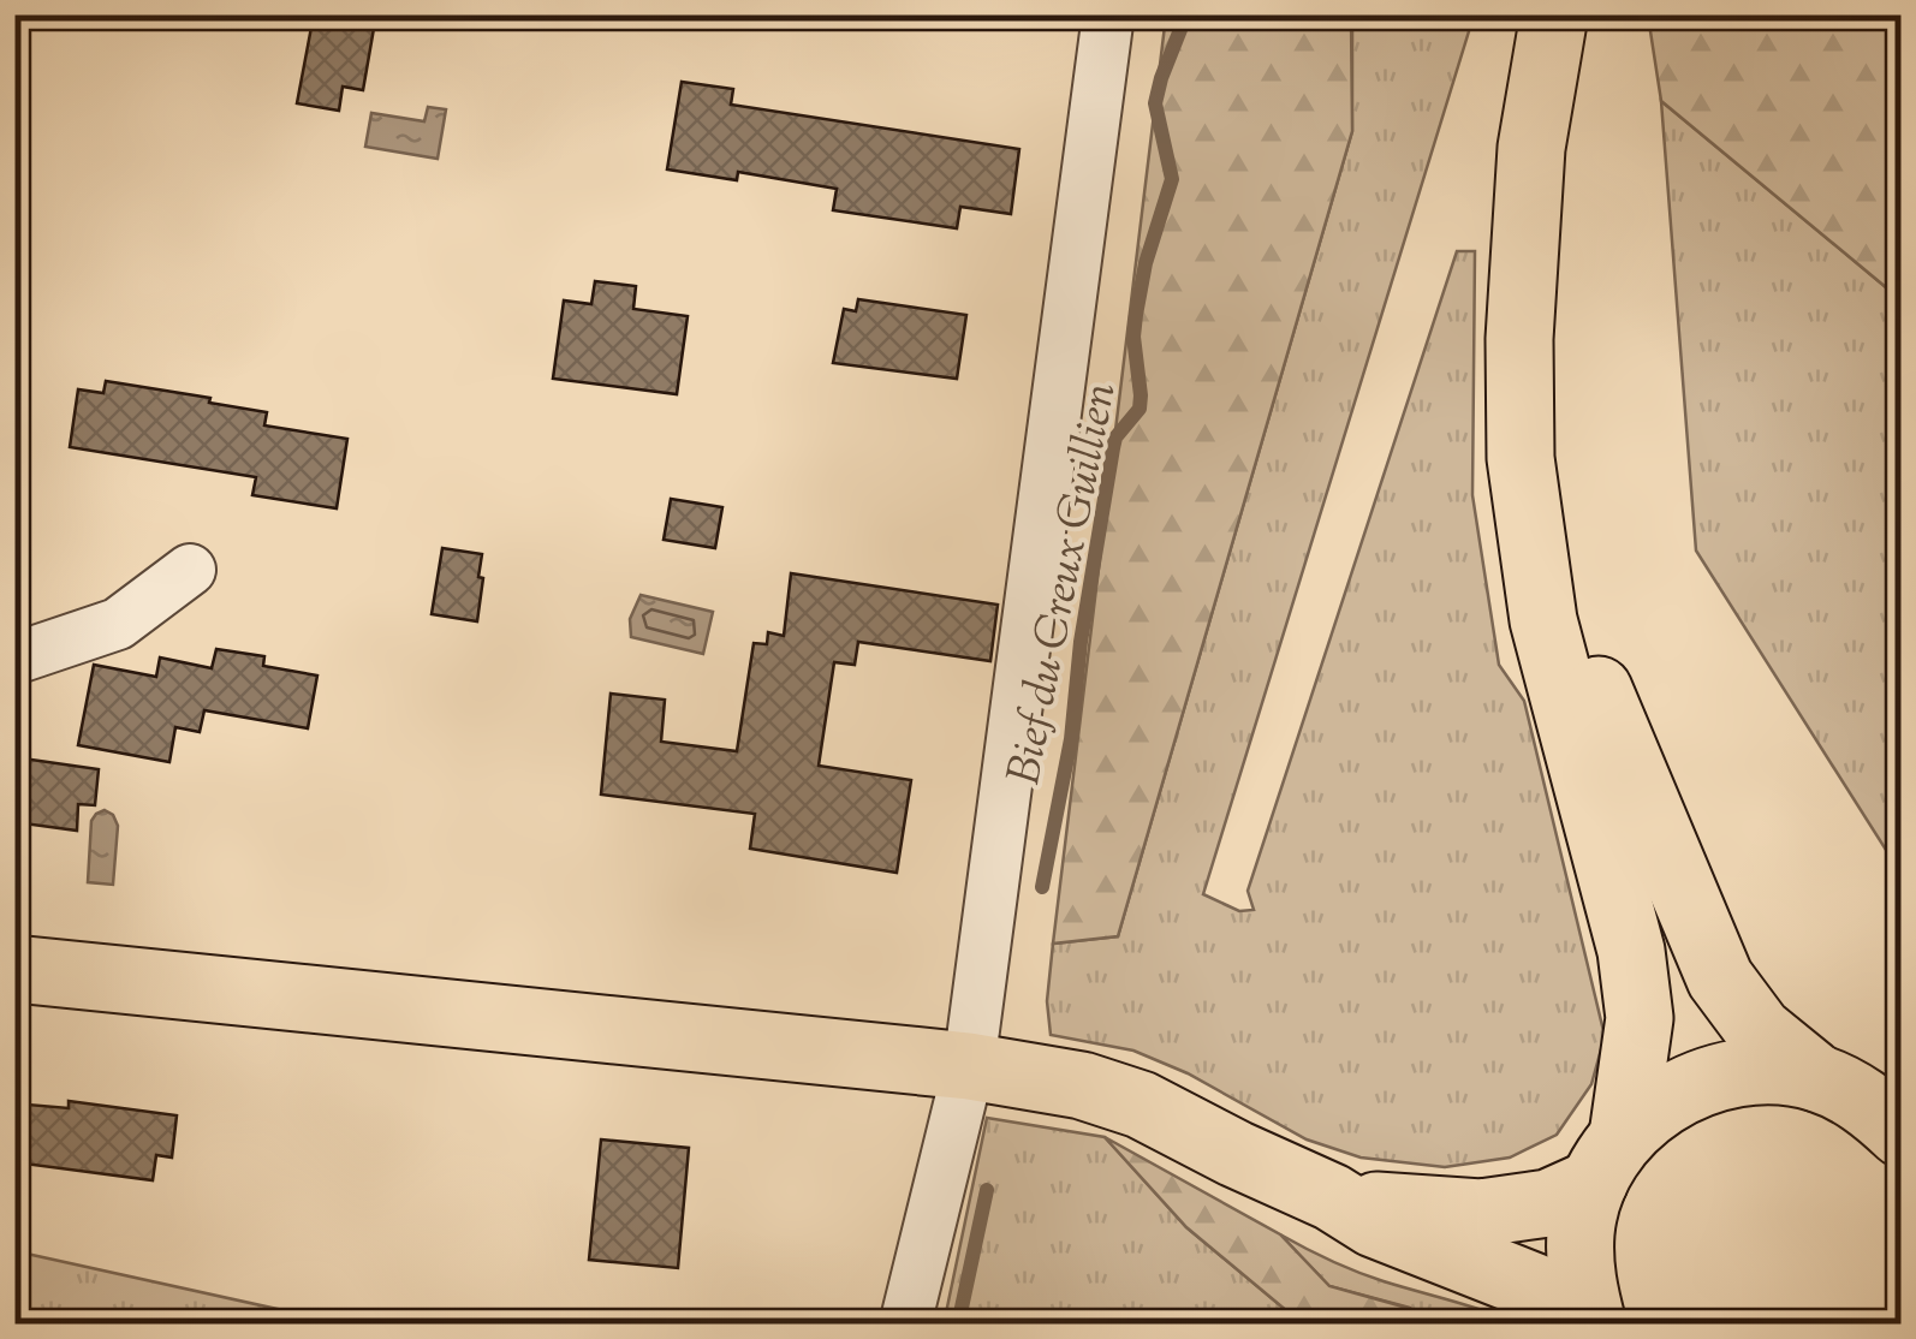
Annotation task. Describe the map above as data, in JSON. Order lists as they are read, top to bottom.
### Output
{
  "water": ["Bief du Creux Guillien"]
}
